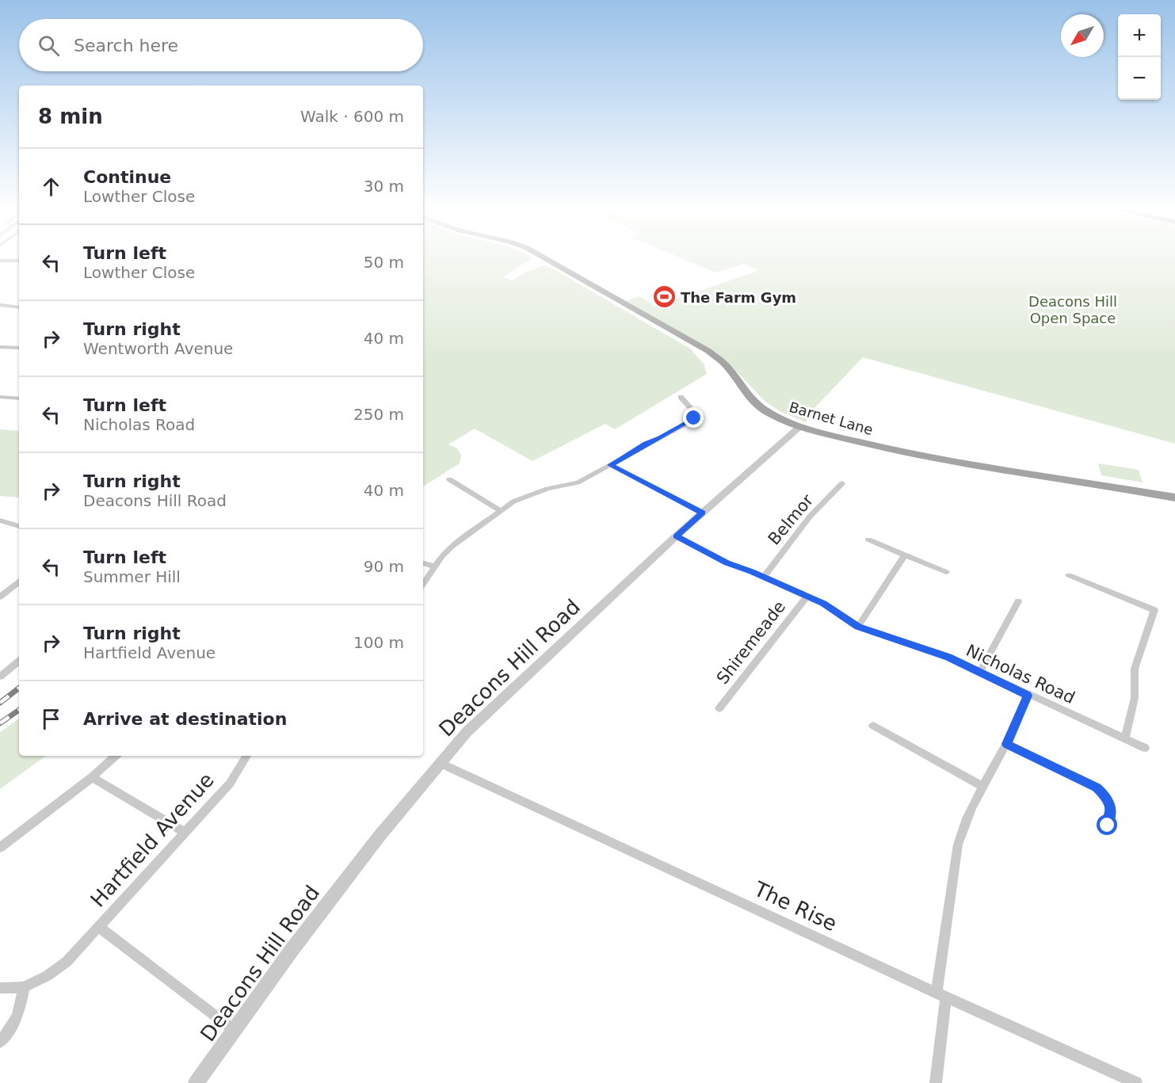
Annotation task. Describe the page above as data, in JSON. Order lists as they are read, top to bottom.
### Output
{
  "streets": {
    "main road": ["Barnet Lane"],
    "street": [
      "Belmor",
      "Shiremeade",
      "Deacons Hill Road",
      "Nicholas Road",
      "Hartfield Avenue",
      "The Rise"
    ]
  },
  "crossings": [
    ["Barnet Lane", "Deacons Hill Road"],
    ["Belmor", "Nicholas Road"],
    ["Shiremeade", "Nicholas Road"],
    ["Deacons Hill Road", "Nicholas Road"],
    ["Deacons Hill Road", "Hartfield Avenue"],
    ["Deacons Hill Road", "The Rise"]
  ],
  "parks": ["Deacons Hill Open Space"],
  "places": {
    "sports": ["The Farm Gym"]
  },
  "north": "bottom left",
  "page": {
    "map_buttons": ["+", "−"],
    "search": "Search here",
    "heading": ["8 min", "Walk · 600 m"],
    "list": [
      ["Continue", "Lowther Close", "30 m"],
      ["Turn left", "Lowther Close", "50 m"],
      ["Turn right", "Wentworth Avenue", "40 m"],
      ["Turn left", "Nicholas Road", "250 m"],
      ["Turn right", "Deacons Hill Road", "40 m"],
      ["Turn left", "Summer Hill", "90 m"],
      ["Turn right", "Hartfield Avenue", "100 m"],
      "Arrive at destination"
    ]
  }
}
